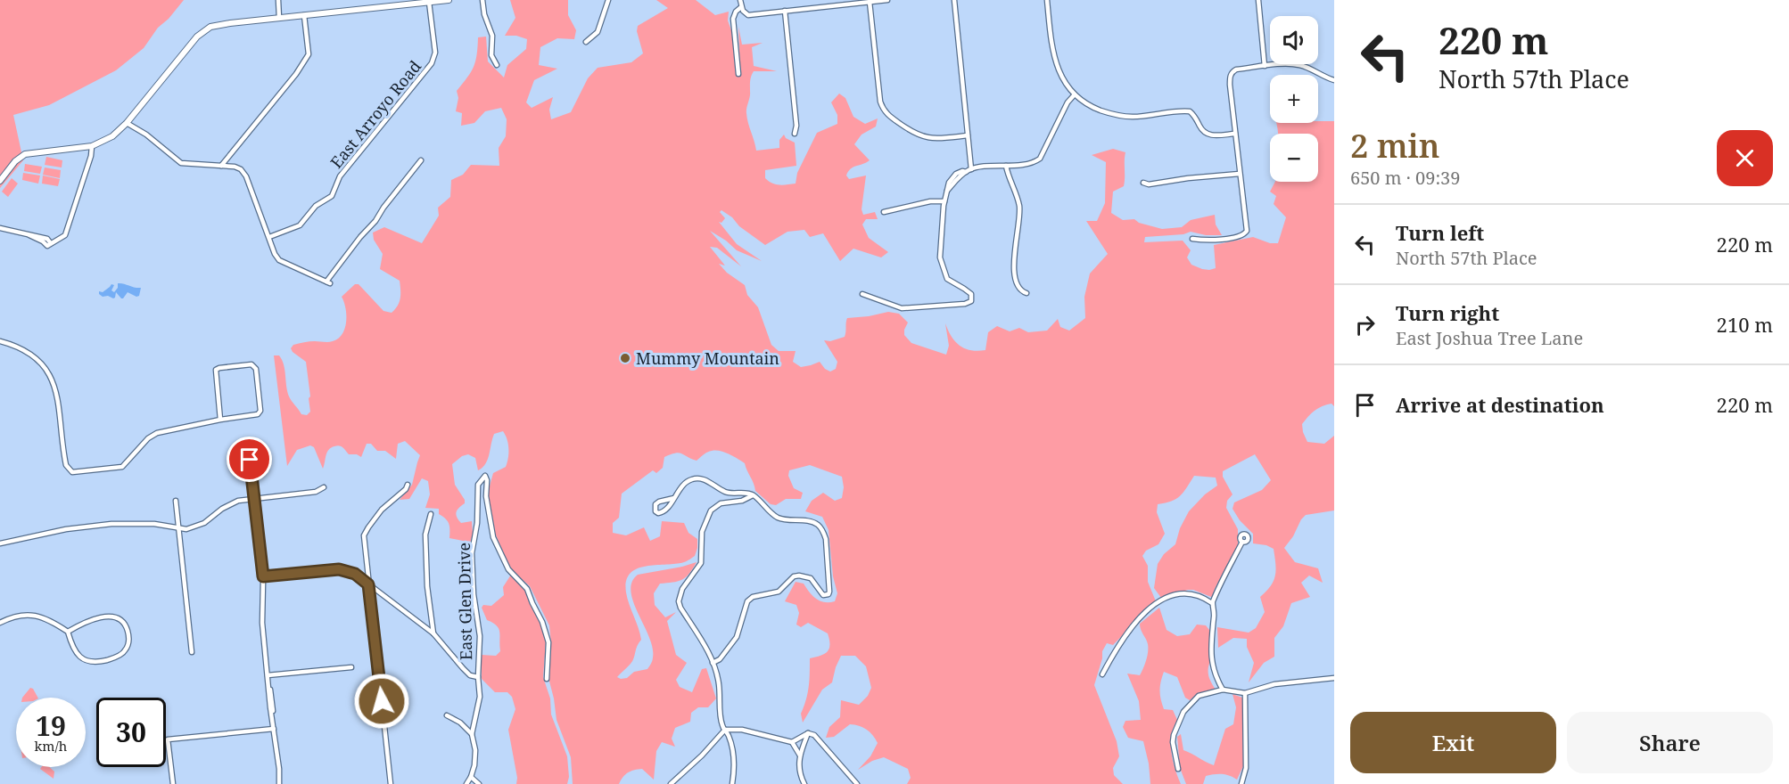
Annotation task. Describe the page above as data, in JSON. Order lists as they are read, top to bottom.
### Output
{
  "streets": {
    "street": ["East Arroyo Road", "East Glen Drive"]
  },
  "places": ["Mummy Mountain"],
  "page": {
    "turn": ["220 m", "North 57th Place"],
    "map_buttons": ["+", "−"],
    "heading": ["2 min", "650 m · 09:39"],
    "list": [
      {
        "name": "Turn left",
        "note": "North 57th Place",
        "value": "220 m"
      },
      {
        "name": "Turn right",
        "note": "East Joshua Tree Lane",
        "value": "210 m"
      },
      {
        "name": "Arrive at destination",
        "value": "220 m"
      }
    ],
    "speed": "19 km/h",
    "limit": "30",
    "buttons": ["Exit", "Share"]
  }
}
